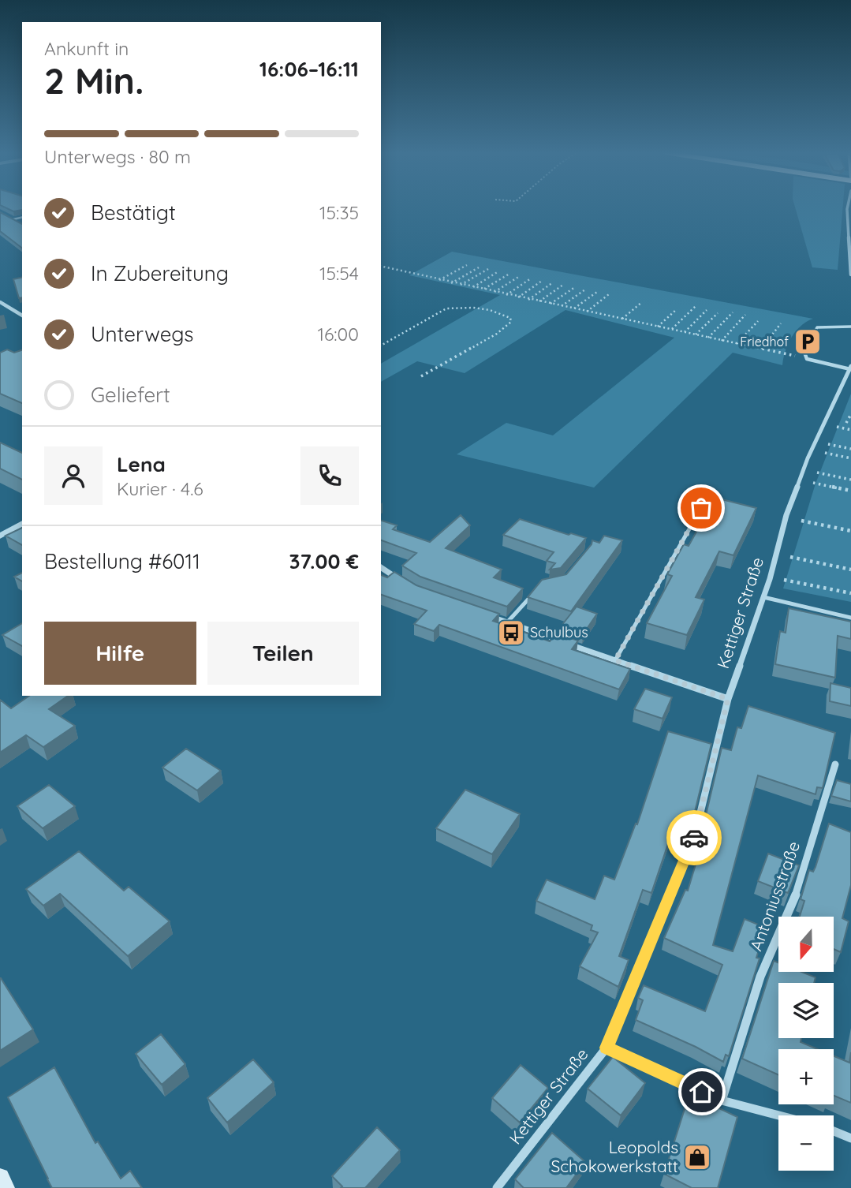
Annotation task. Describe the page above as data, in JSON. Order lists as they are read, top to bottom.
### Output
{
  "streets": {
    "street": ["Kettiger Straße", "Antoniusstraße"]
  },
  "places": {
    "parking": ["Friedhof"],
    "bus stop": ["Schulbus"],
    "shop": ["Leopolds Schokowerkstatt"]
  },
  "north": "bottom",
  "page": {
    "heading": ["2 Min.", "Ankunft in", "16:06–16:11"],
    "panel": [
      "Lena",
      "Kurier · 4.6",
      "Bestellung #6011",
      "37.00 €"
    ],
    "bar": "Unterwegs · 80 m",
    "list": [
      ["Bestätigt", "15:35"],
      ["In Zubereitung", "15:54"],
      ["Unterwegs", "16:00"],
      "Geliefert"
    ],
    "buttons": ["Hilfe", "Teilen"],
    "map_buttons": ["+", "−"]
  }
}
